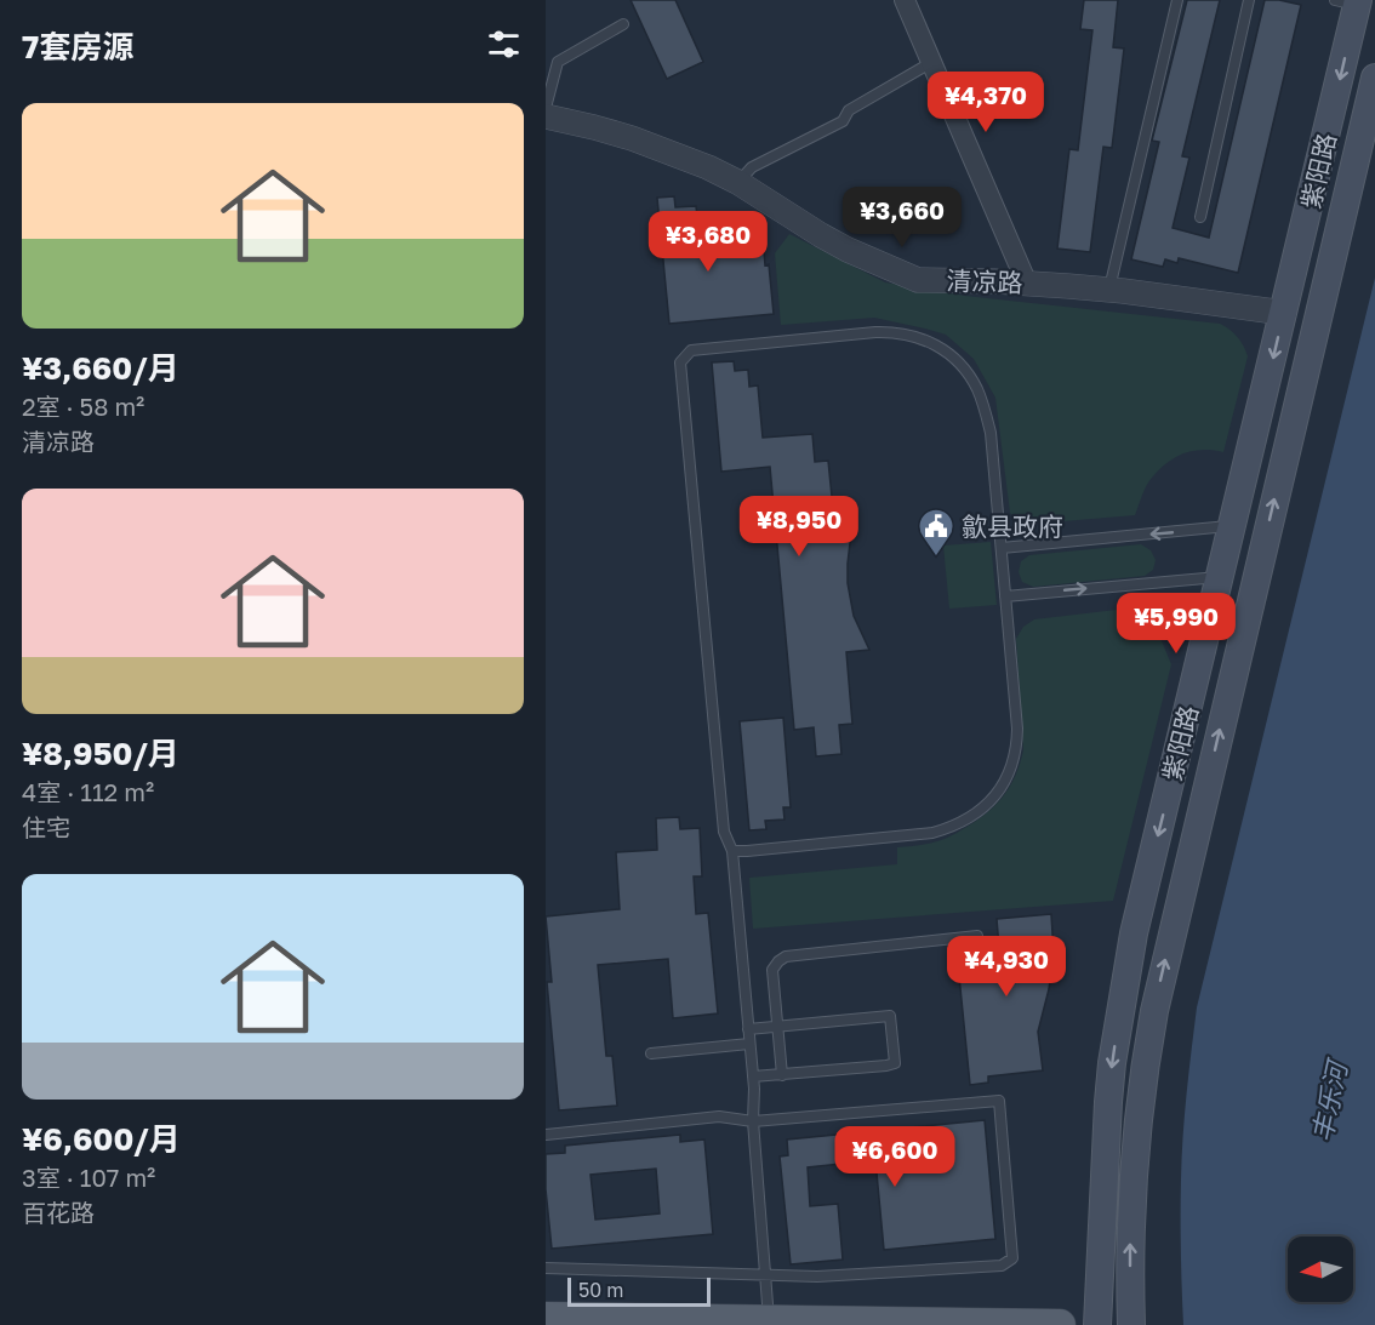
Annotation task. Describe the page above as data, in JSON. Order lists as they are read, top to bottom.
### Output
{
  "streets": {
    "main road": ["紫阳路"],
    "street": ["清凉路"]
  },
  "crossings": [
    ["紫阳路", "清凉路"]
  ],
  "water": ["丰乐河"],
  "places": {
    "public building": ["歙县政府"]
  },
  "scale_bar": "50 m",
  "north": "left",
  "page": {
    "heading": "7套房源",
    "price": [
      "¥4,370",
      "¥3,660",
      "¥3,680",
      "¥8,950",
      "¥5,990",
      "¥4,930",
      "¥6,600"
    ],
    "list": [
      {
        "name": "¥3,660/月",
        "note": "2室 · 58 m² · 清凉路"
      },
      {
        "name": "¥8,950/月",
        "note": "4室 · 112 m² · 住宅"
      },
      {
        "name": "¥6,600/月",
        "note": "3室 · 107 m² · 百花路"
      }
    ],
    "scale": "50 m"
  }
}
